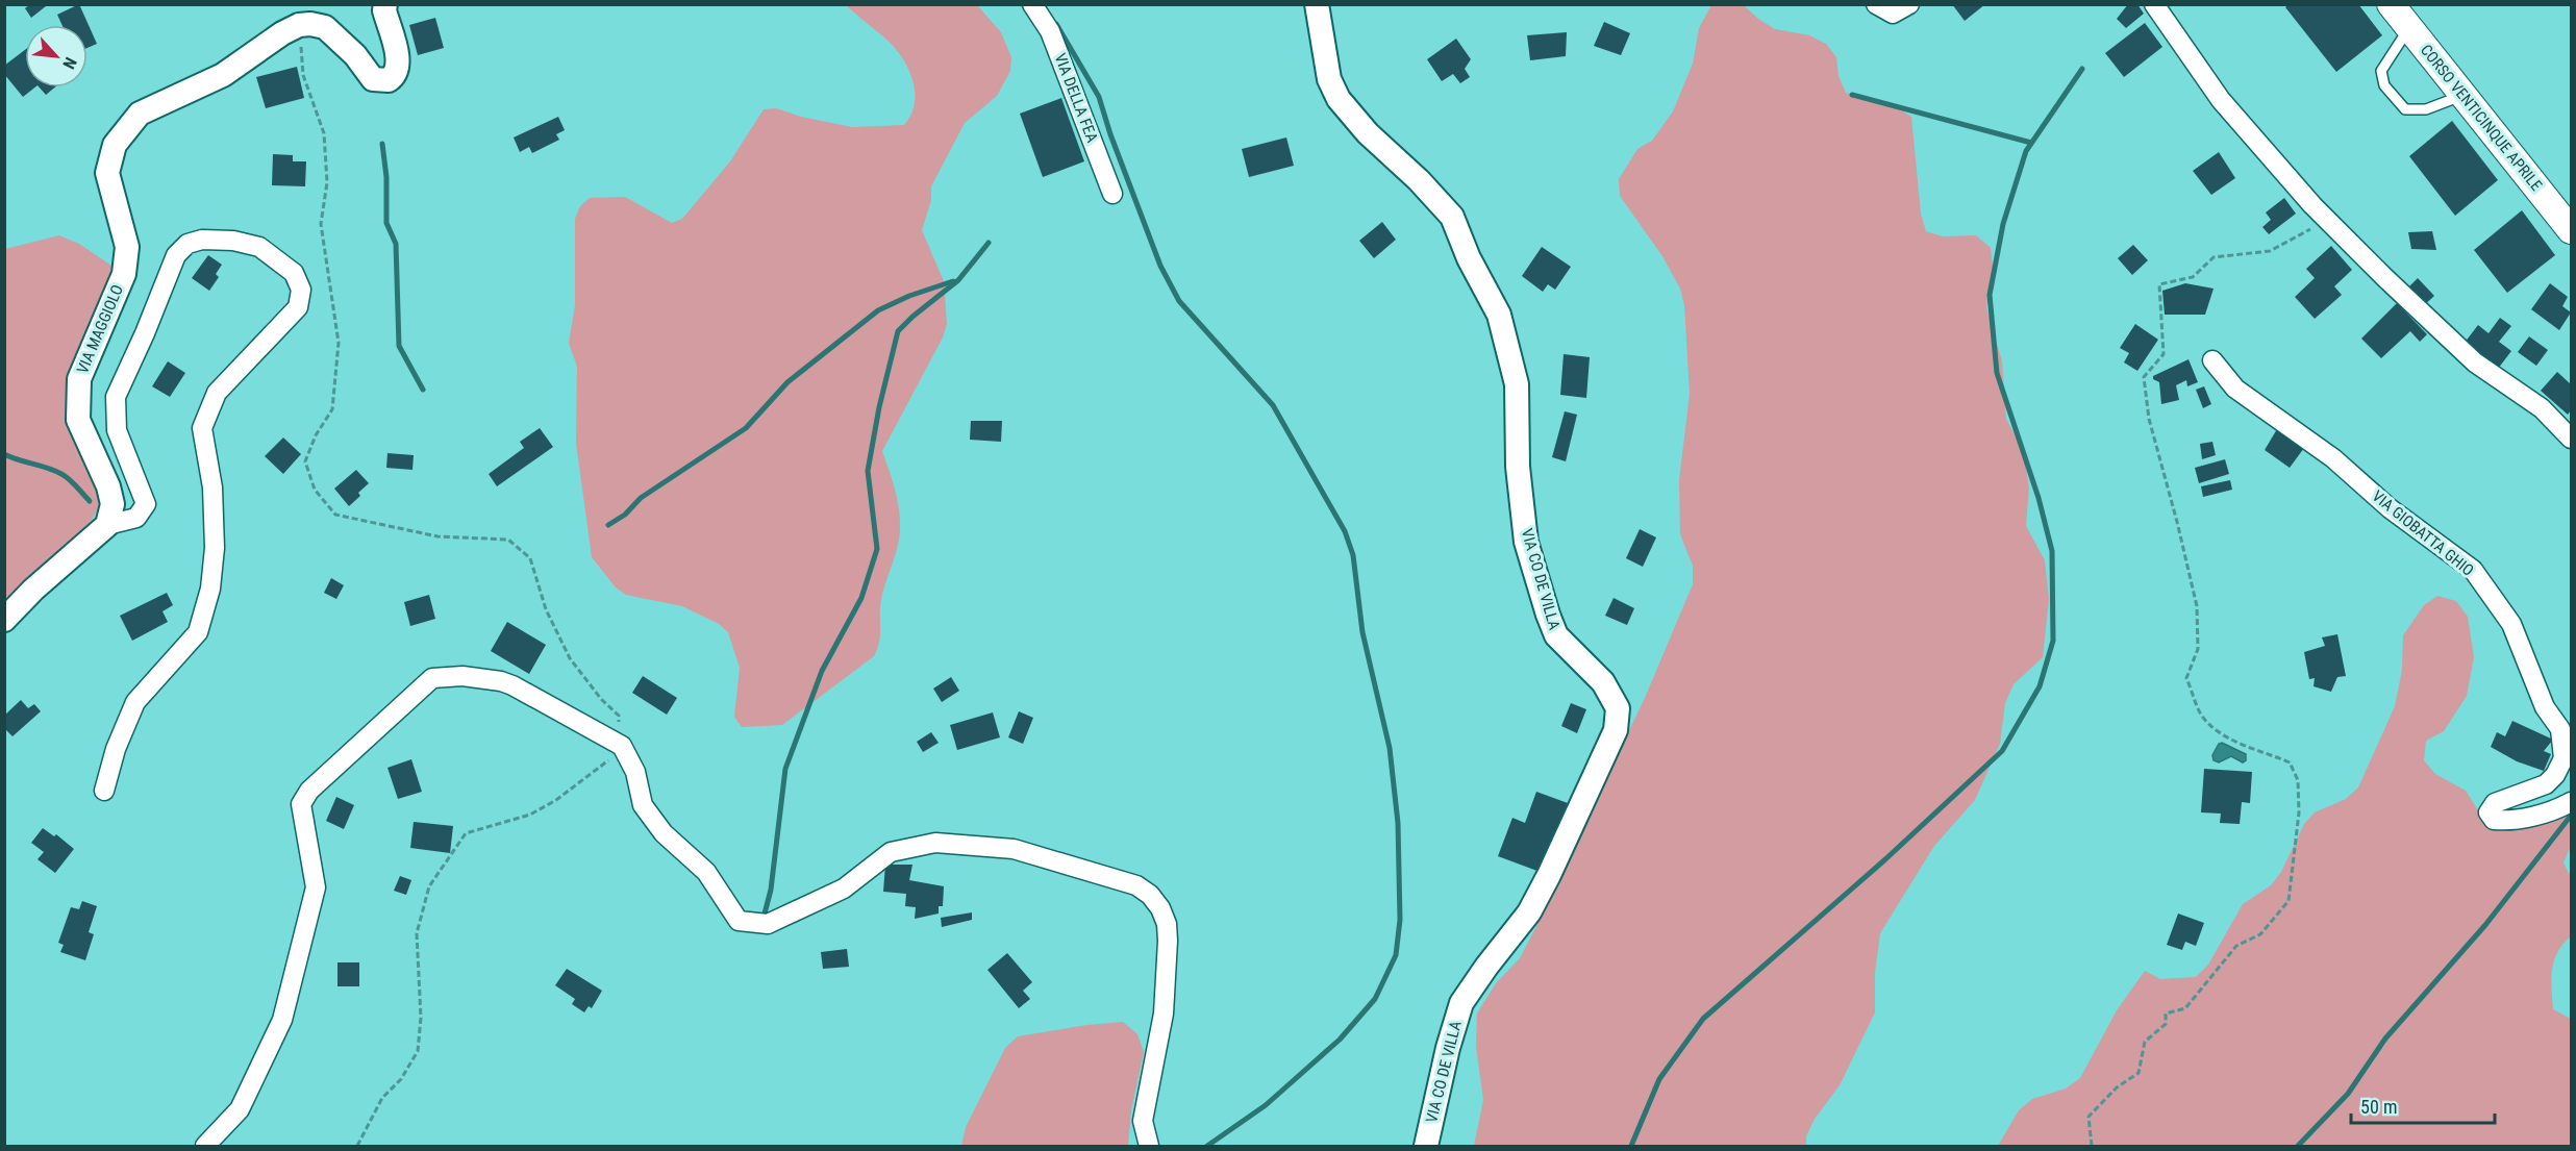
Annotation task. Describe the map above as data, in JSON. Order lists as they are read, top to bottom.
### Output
{
  "streets": {
    "main road": ["CORSO VENTICINQUE APRILE"],
    "street": [
      "VIA DELLA FEA",
      "VIA MAGGIOLO",
      "VIA GIOBATTA GHIO",
      "VIA CO DE VILLA"
    ]
  },
  "scale_bar": "50 m",
  "north": "bottom right"
}
